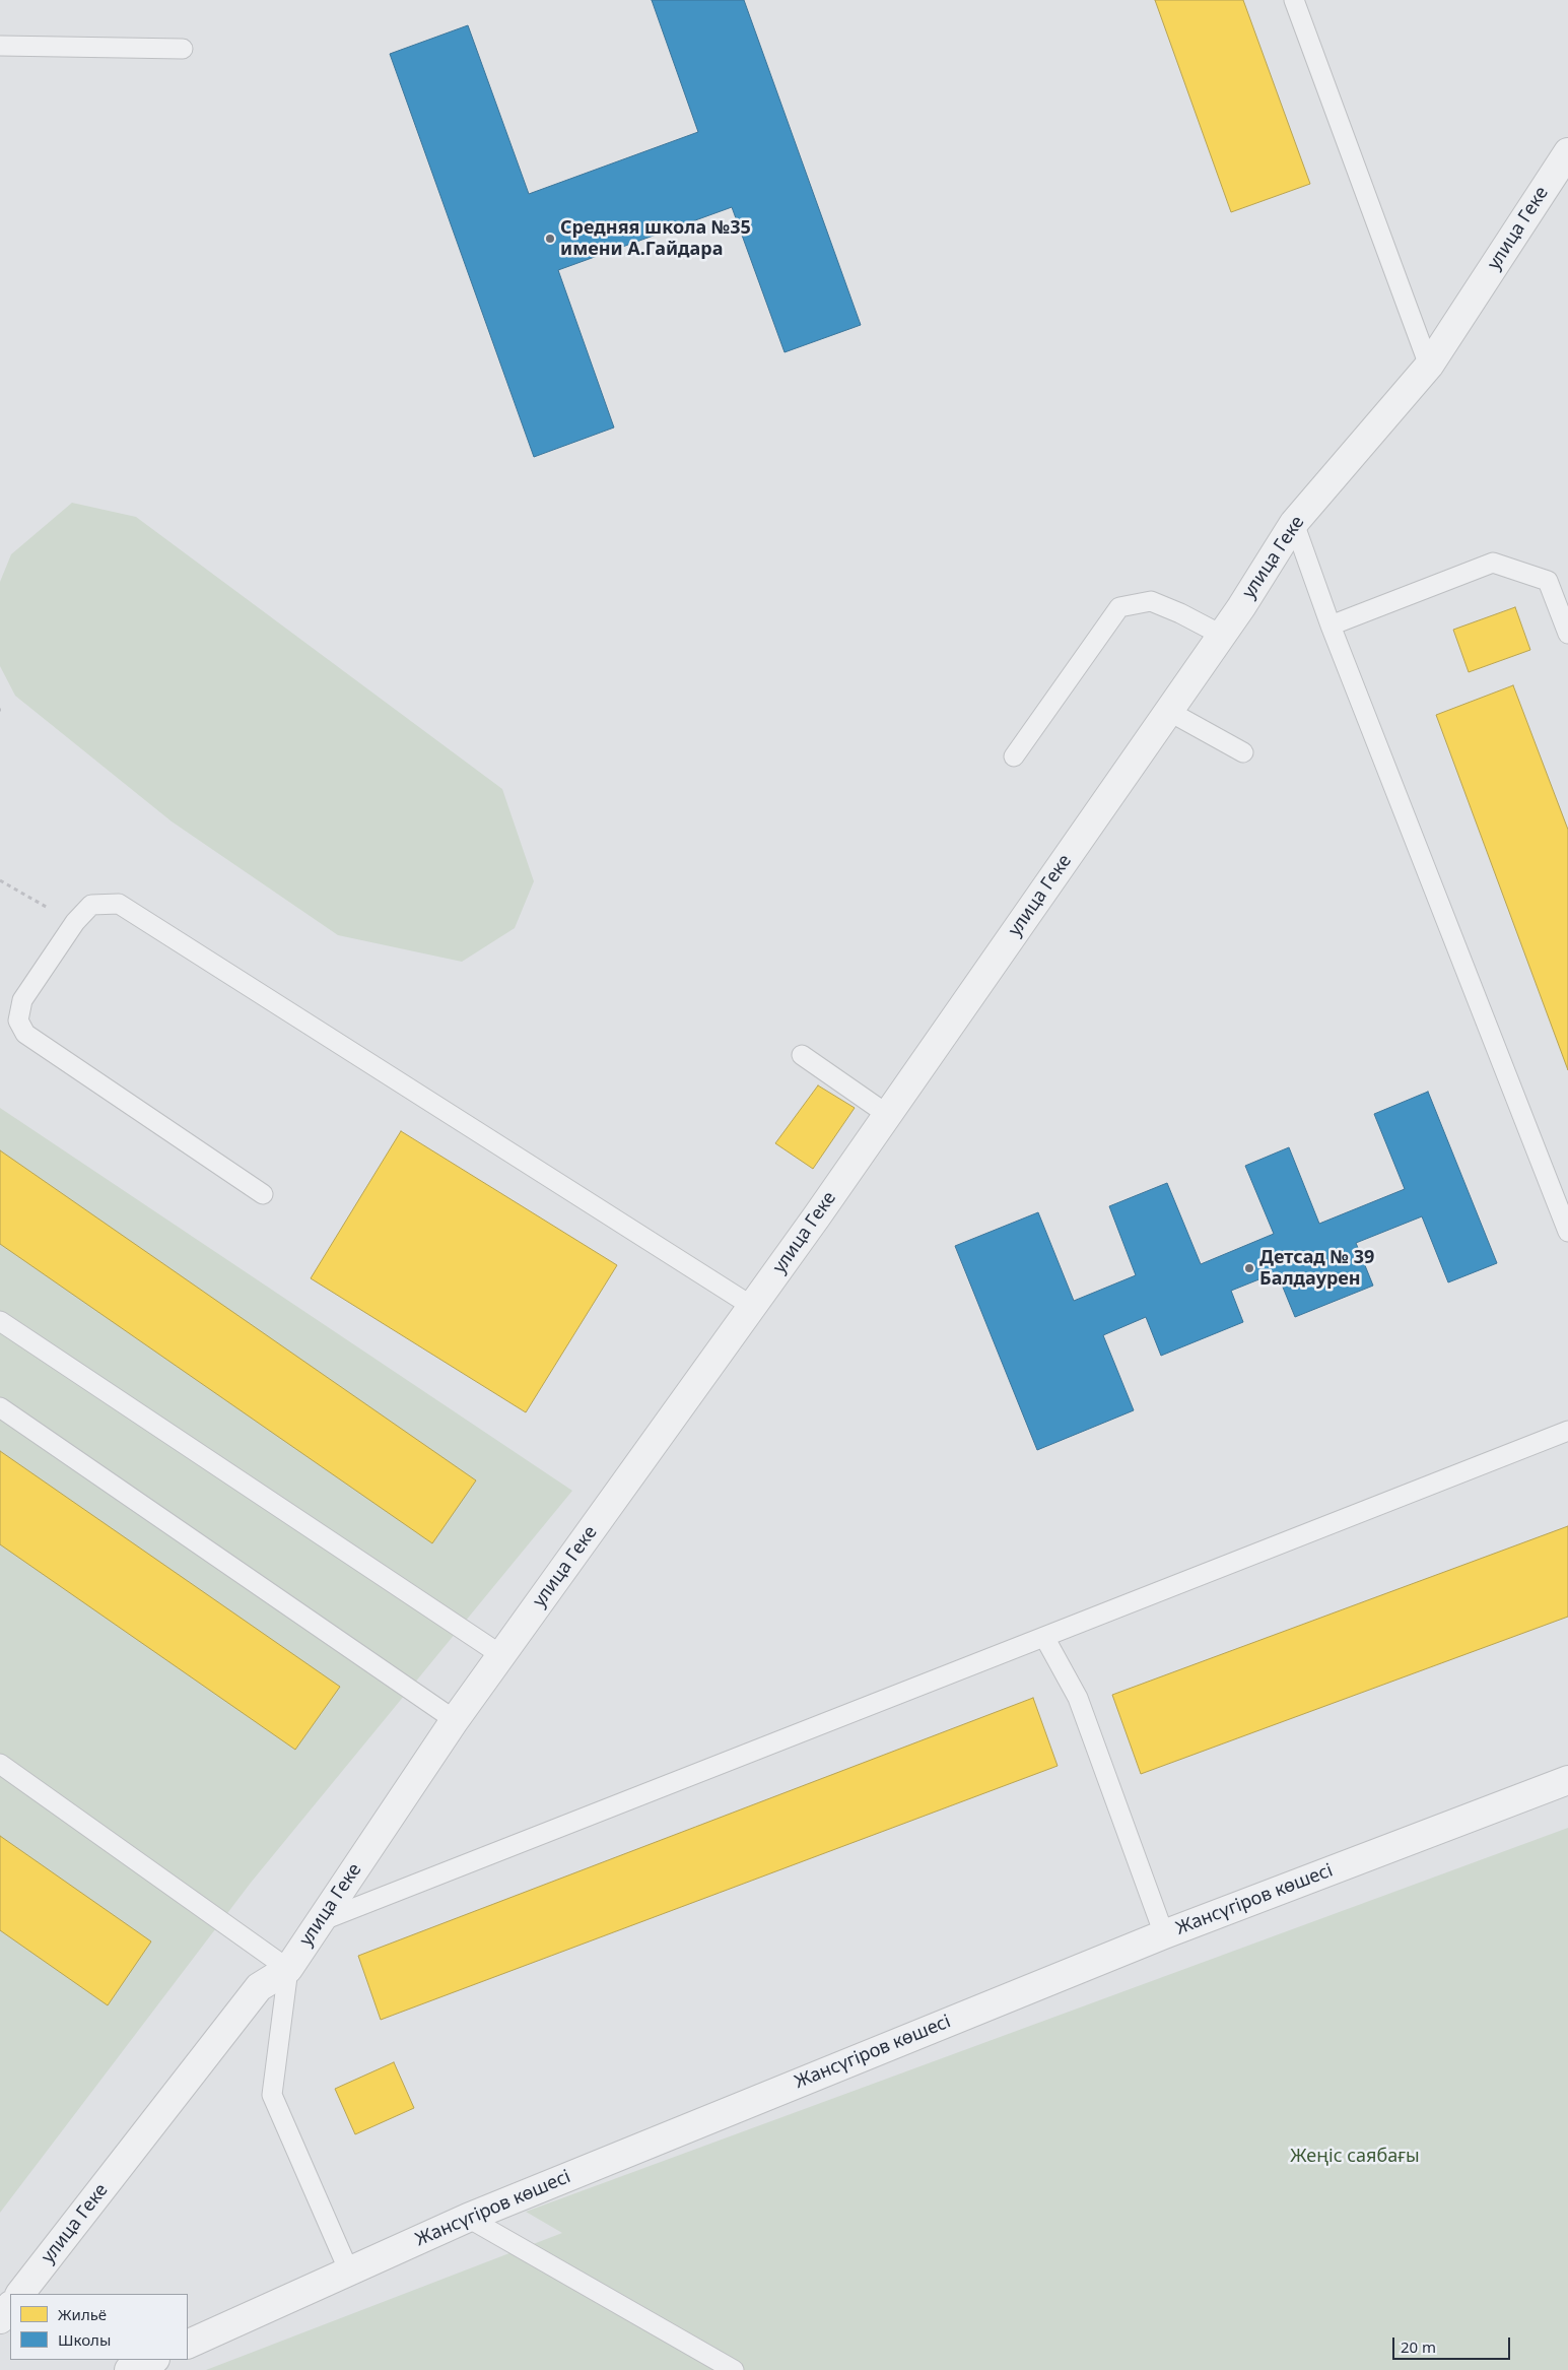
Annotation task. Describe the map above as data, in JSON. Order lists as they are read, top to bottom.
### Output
{
  "streets": {
    "street": ["улица Геке", "Жансүгіров көшесі"]
  },
  "parks": ["Жеңіс саябағы"],
  "places": ["Средняя школа №35 имени А.Гайдара", "Детсад № 39 Балдаурен"],
  "legend": ["Жильё", "Школы"],
  "scale_bar": "20 m"
}
